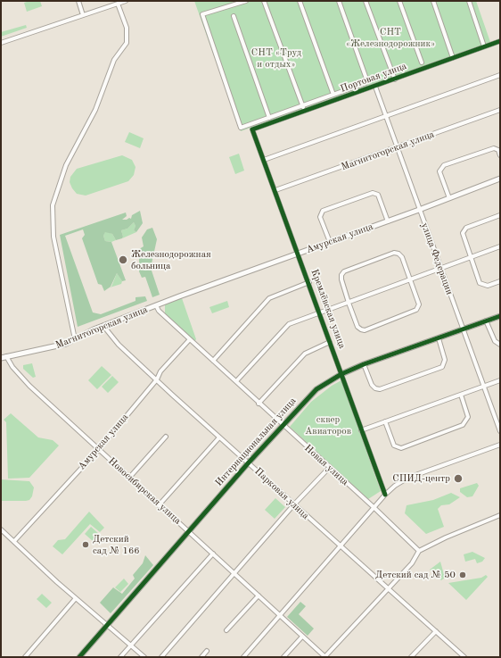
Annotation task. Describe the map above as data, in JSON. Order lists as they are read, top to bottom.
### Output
{
  "streets": {
    "street": [
      "Портовая улица",
      "Магнитогорская улица",
      "Амурская улица",
      "улица Федерации",
      "Кремлёвская улица",
      "Интернациональная улица",
      "Новая улица",
      "Новосибирская улица",
      "Парковая улица"
    ]
  },
  "crossings": [
    ["Портовая улица", "улица Федерации"],
    ["Портовая улица", "Кремлёвская улица"],
    ["Магнитогорская улица", "Амурская улица"],
    ["Магнитогорская улица", "улица Федерации"],
    ["Магнитогорская улица", "Кремлёвская улица"],
    ["Магнитогорская улица", "Новая улица"],
    ["Магнитогорская улица", "Новосибирская улица"],
    ["Магнитогорская улица", "Парковая улица"],
    ["Амурская улица", "улица Федерации"],
    ["Амурская улица", "Кремлёвская улица"],
    ["Амурская улица", "Новая улица"],
    ["Амурская улица", "Новосибирская улица"],
    ["Амурская улица", "Парковая улица"],
    ["улица Федерации", "Интернациональная улица"],
    ["Кремлёвская улица", "Интернациональная улица"],
    ["Интернациональная улица", "Новая улица"],
    ["Интернациональная улица", "Новосибирская улица"],
    ["Интернациональная улица", "Парковая улица"]
  ],
  "parks": ["СНТ «Железнодорожник»", "СНТ «Труд и отдых»", "сквер Авиаторов"],
  "places": [
    "Железнодорожная больница",
    "СПИД-центр",
    "Детский сад № 166",
    "Детский сад № 50"
  ]
}
